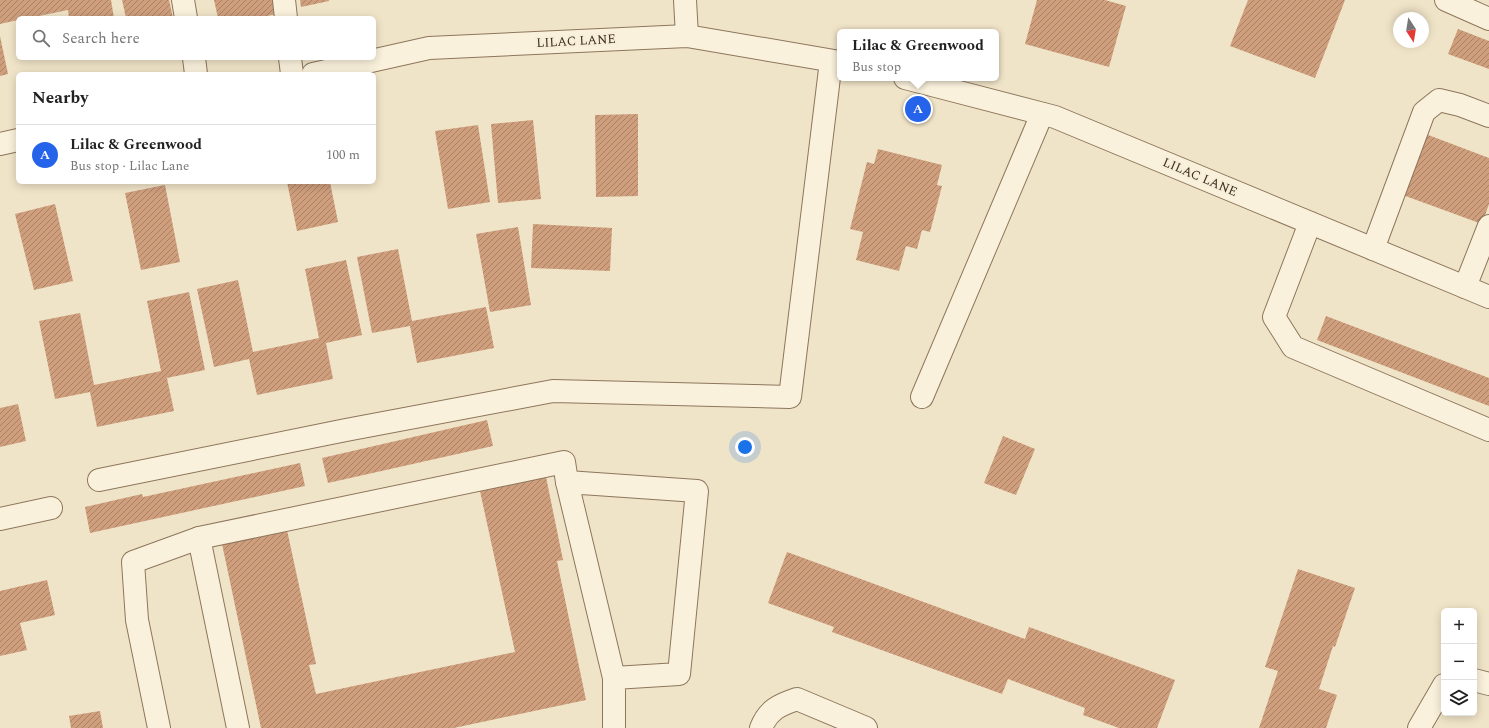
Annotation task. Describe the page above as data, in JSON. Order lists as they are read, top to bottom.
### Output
{
  "streets": {
    "street": ["LILAC LANE"]
  },
  "north": "bottom",
  "page": {
    "search": "Search here",
    "popup": ["Lilac & Greenwood", "Bus stop"],
    "heading": "Nearby",
    "pins": "A",
    "list": [
      {
        "mark": "A",
        "name": "Lilac & Greenwood",
        "note": "Bus stop · Lilac Lane",
        "value": "100 m"
      }
    ],
    "map_buttons": ["+", "−"]
  }
}
